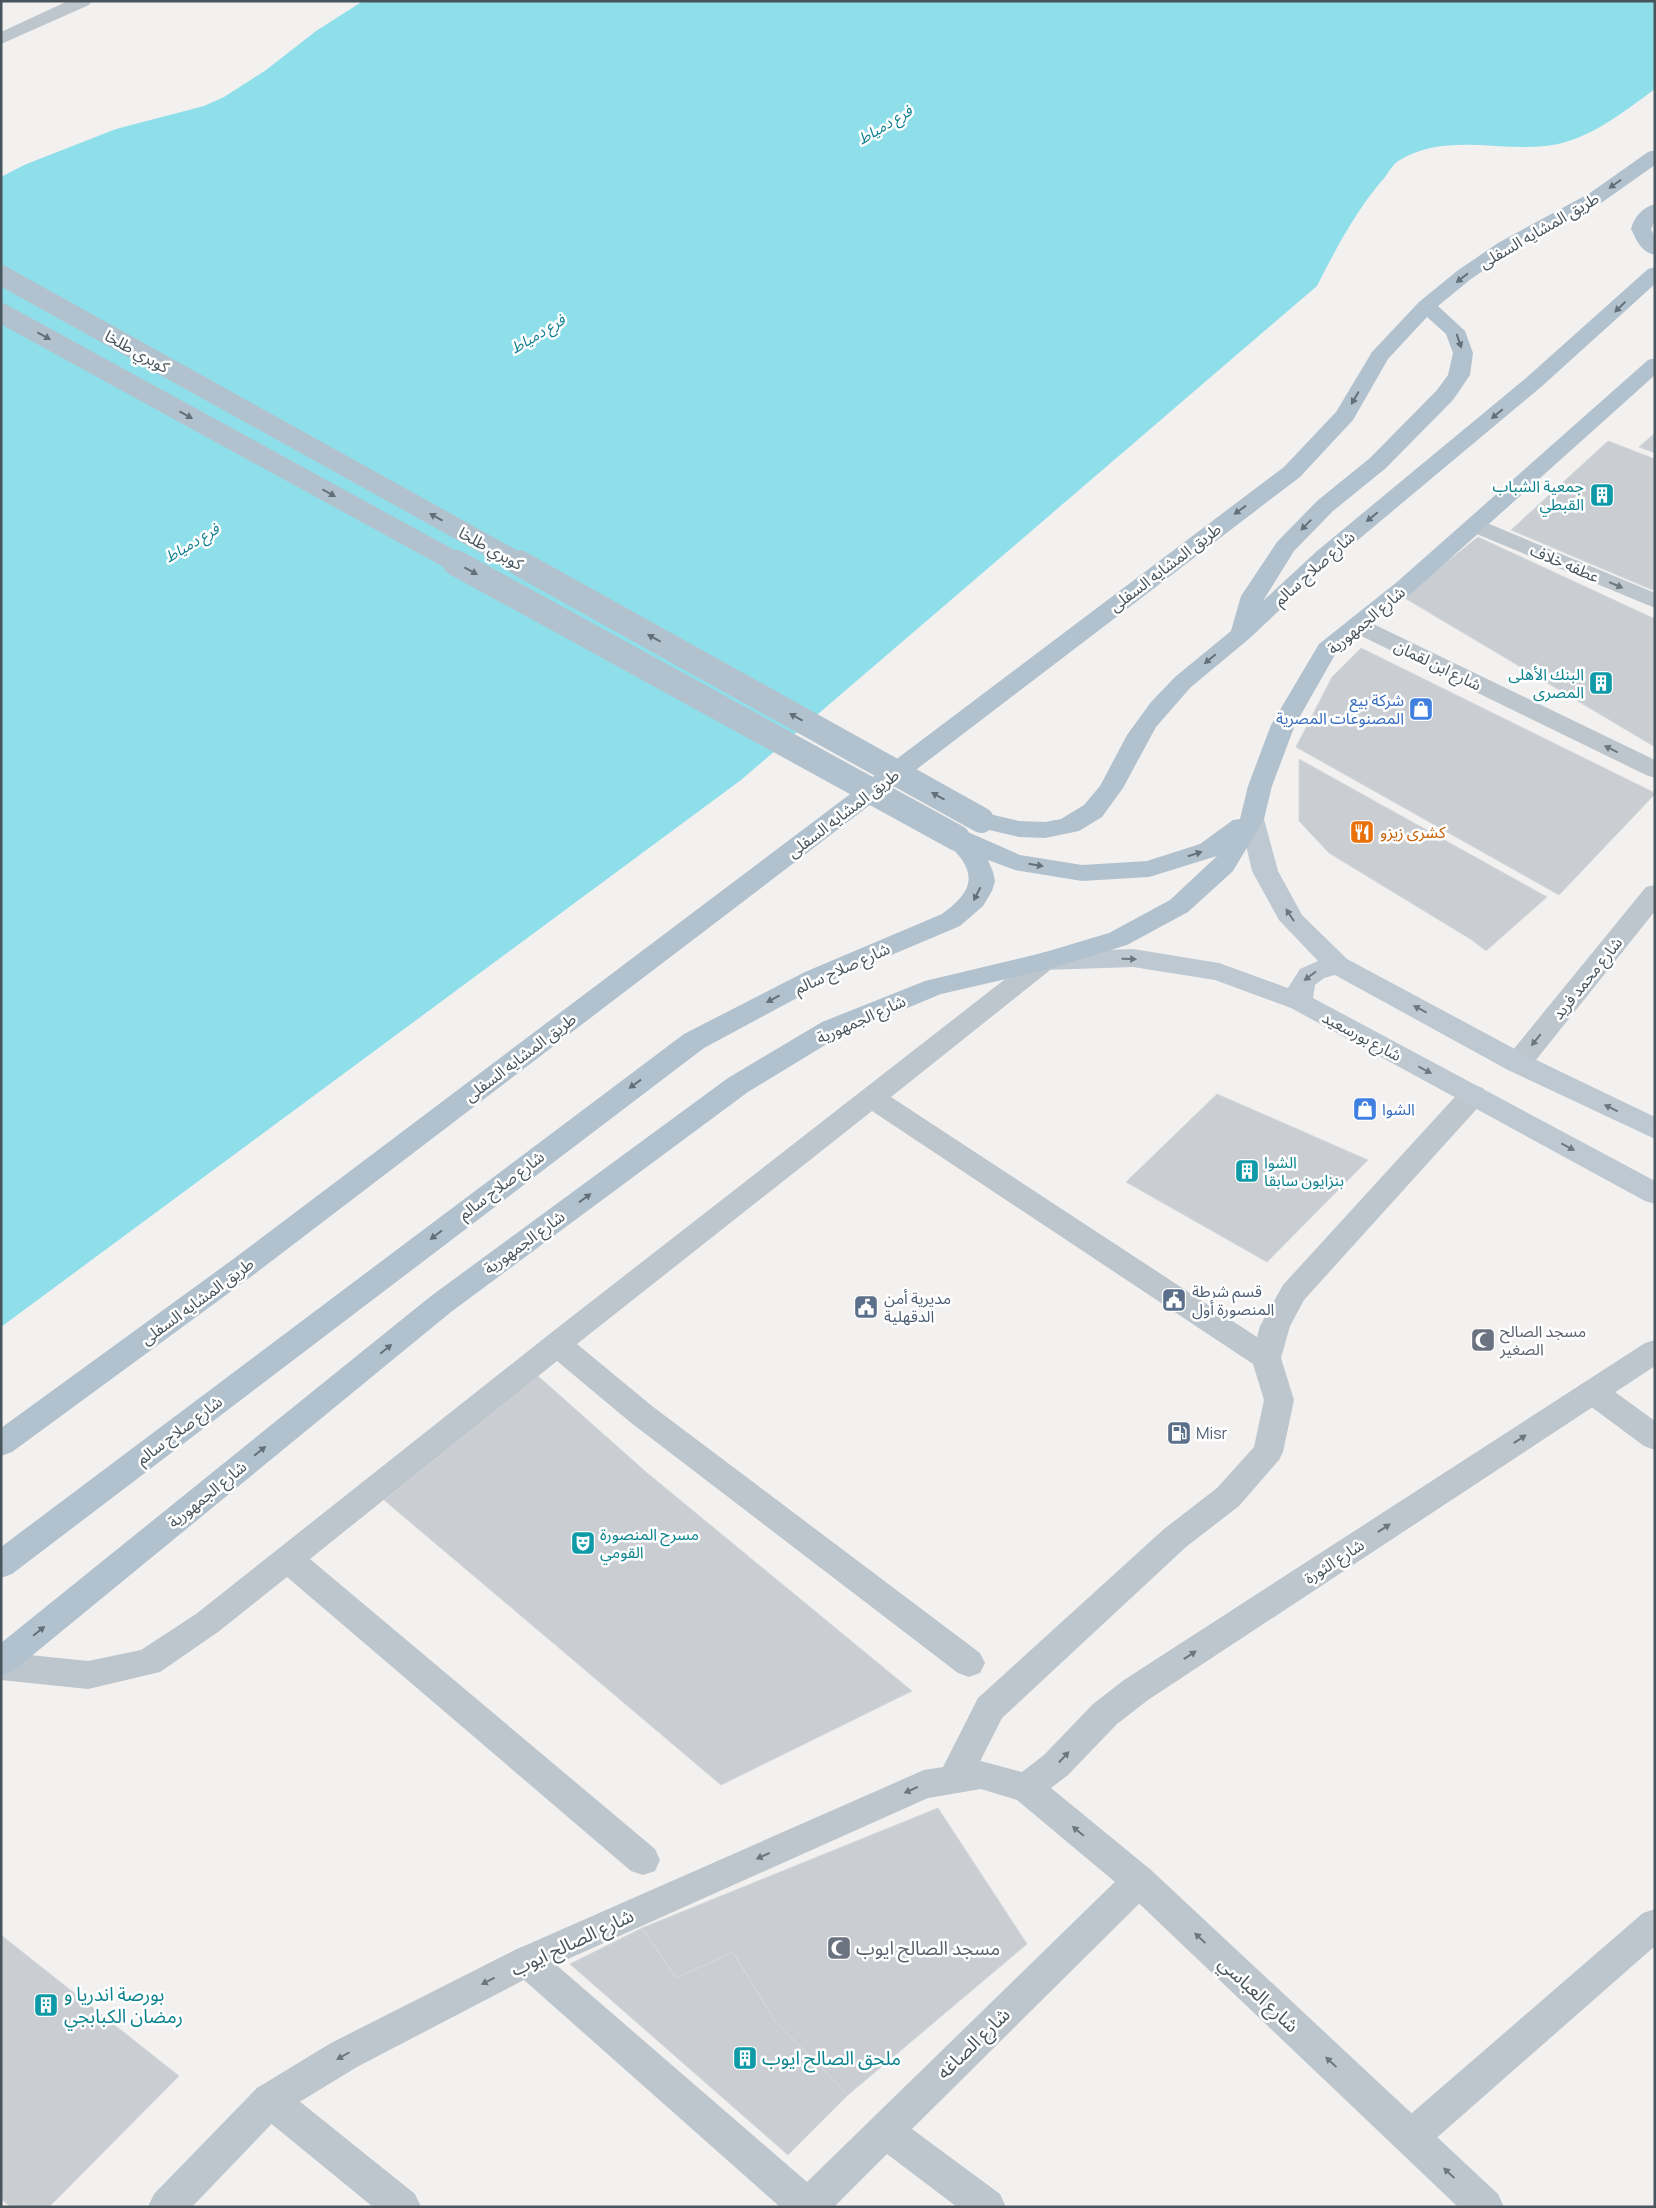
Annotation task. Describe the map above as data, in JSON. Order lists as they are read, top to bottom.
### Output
{
  "streets": {
    "main road": [
      "طريق المشايه السفلى",
      "كوبري طلخا",
      "شارع صلاح سالم",
      "شارع الجمهورية",
      "شارع بورسعيد"
    ],
    "street": [
      "عطفه خلاف",
      "شارع ابن لقمان",
      "شارع محمد فريد",
      "شارع الثورة",
      "شارع الصالح ايوب",
      "شارع العباسي",
      "شارع الصاغه"
    ]
  },
  "crossings": [
    ["كوبري طلخا", "شارع صلاح سالم"],
    ["عطفه خلاف", "شارع الجمهورية"],
    ["شارع الجمهورية", "شارع ابن لقمان"],
    ["شارع الجمهورية", "شارع بورسعيد"],
    ["شارع الثورة", "شارع الصالح ايوب"],
    ["شارع الثورة", "شارع العباسي"],
    ["شارع الصالح ايوب", "شارع العباسي"],
    ["شارع العباسي", "شارع الصاغه"]
  ],
  "one_way": [
    "طريق المشايه السفلى",
    "عطفه خلاف",
    "شارع صلاح سالم",
    "شارع الجمهورية",
    "شارع ابن لقمان",
    "شارع محمد فريد",
    "شارع الثورة",
    "شارع الصالح ايوب",
    "شارع العباسي"
  ],
  "water": ["فرع دمياط"],
  "places": {
    "building": [
      "جمعية الشباب القبطي",
      "البنك الأهلى المصرى",
      "الشوا بنزايون سابقا",
      "بورصة اندريا و رمضان الكبابجي",
      "ملحق الصالح ايوب"
    ],
    "shop": ["شركة بيع المصنوعات المصرية", "الشوا"],
    "restaurant": ["كشرى زيزو"],
    "public building": ["قسم شرطة المنصورة أول", "مديرية أمن الدقهلية"],
    "mosque": ["مسجد الصالح الصغير", "مسجد الصالح ايوب"],
    "fuel station": ["Misr"],
    "theatre": ["مسرح المنصورة القومي"]
  }
}
